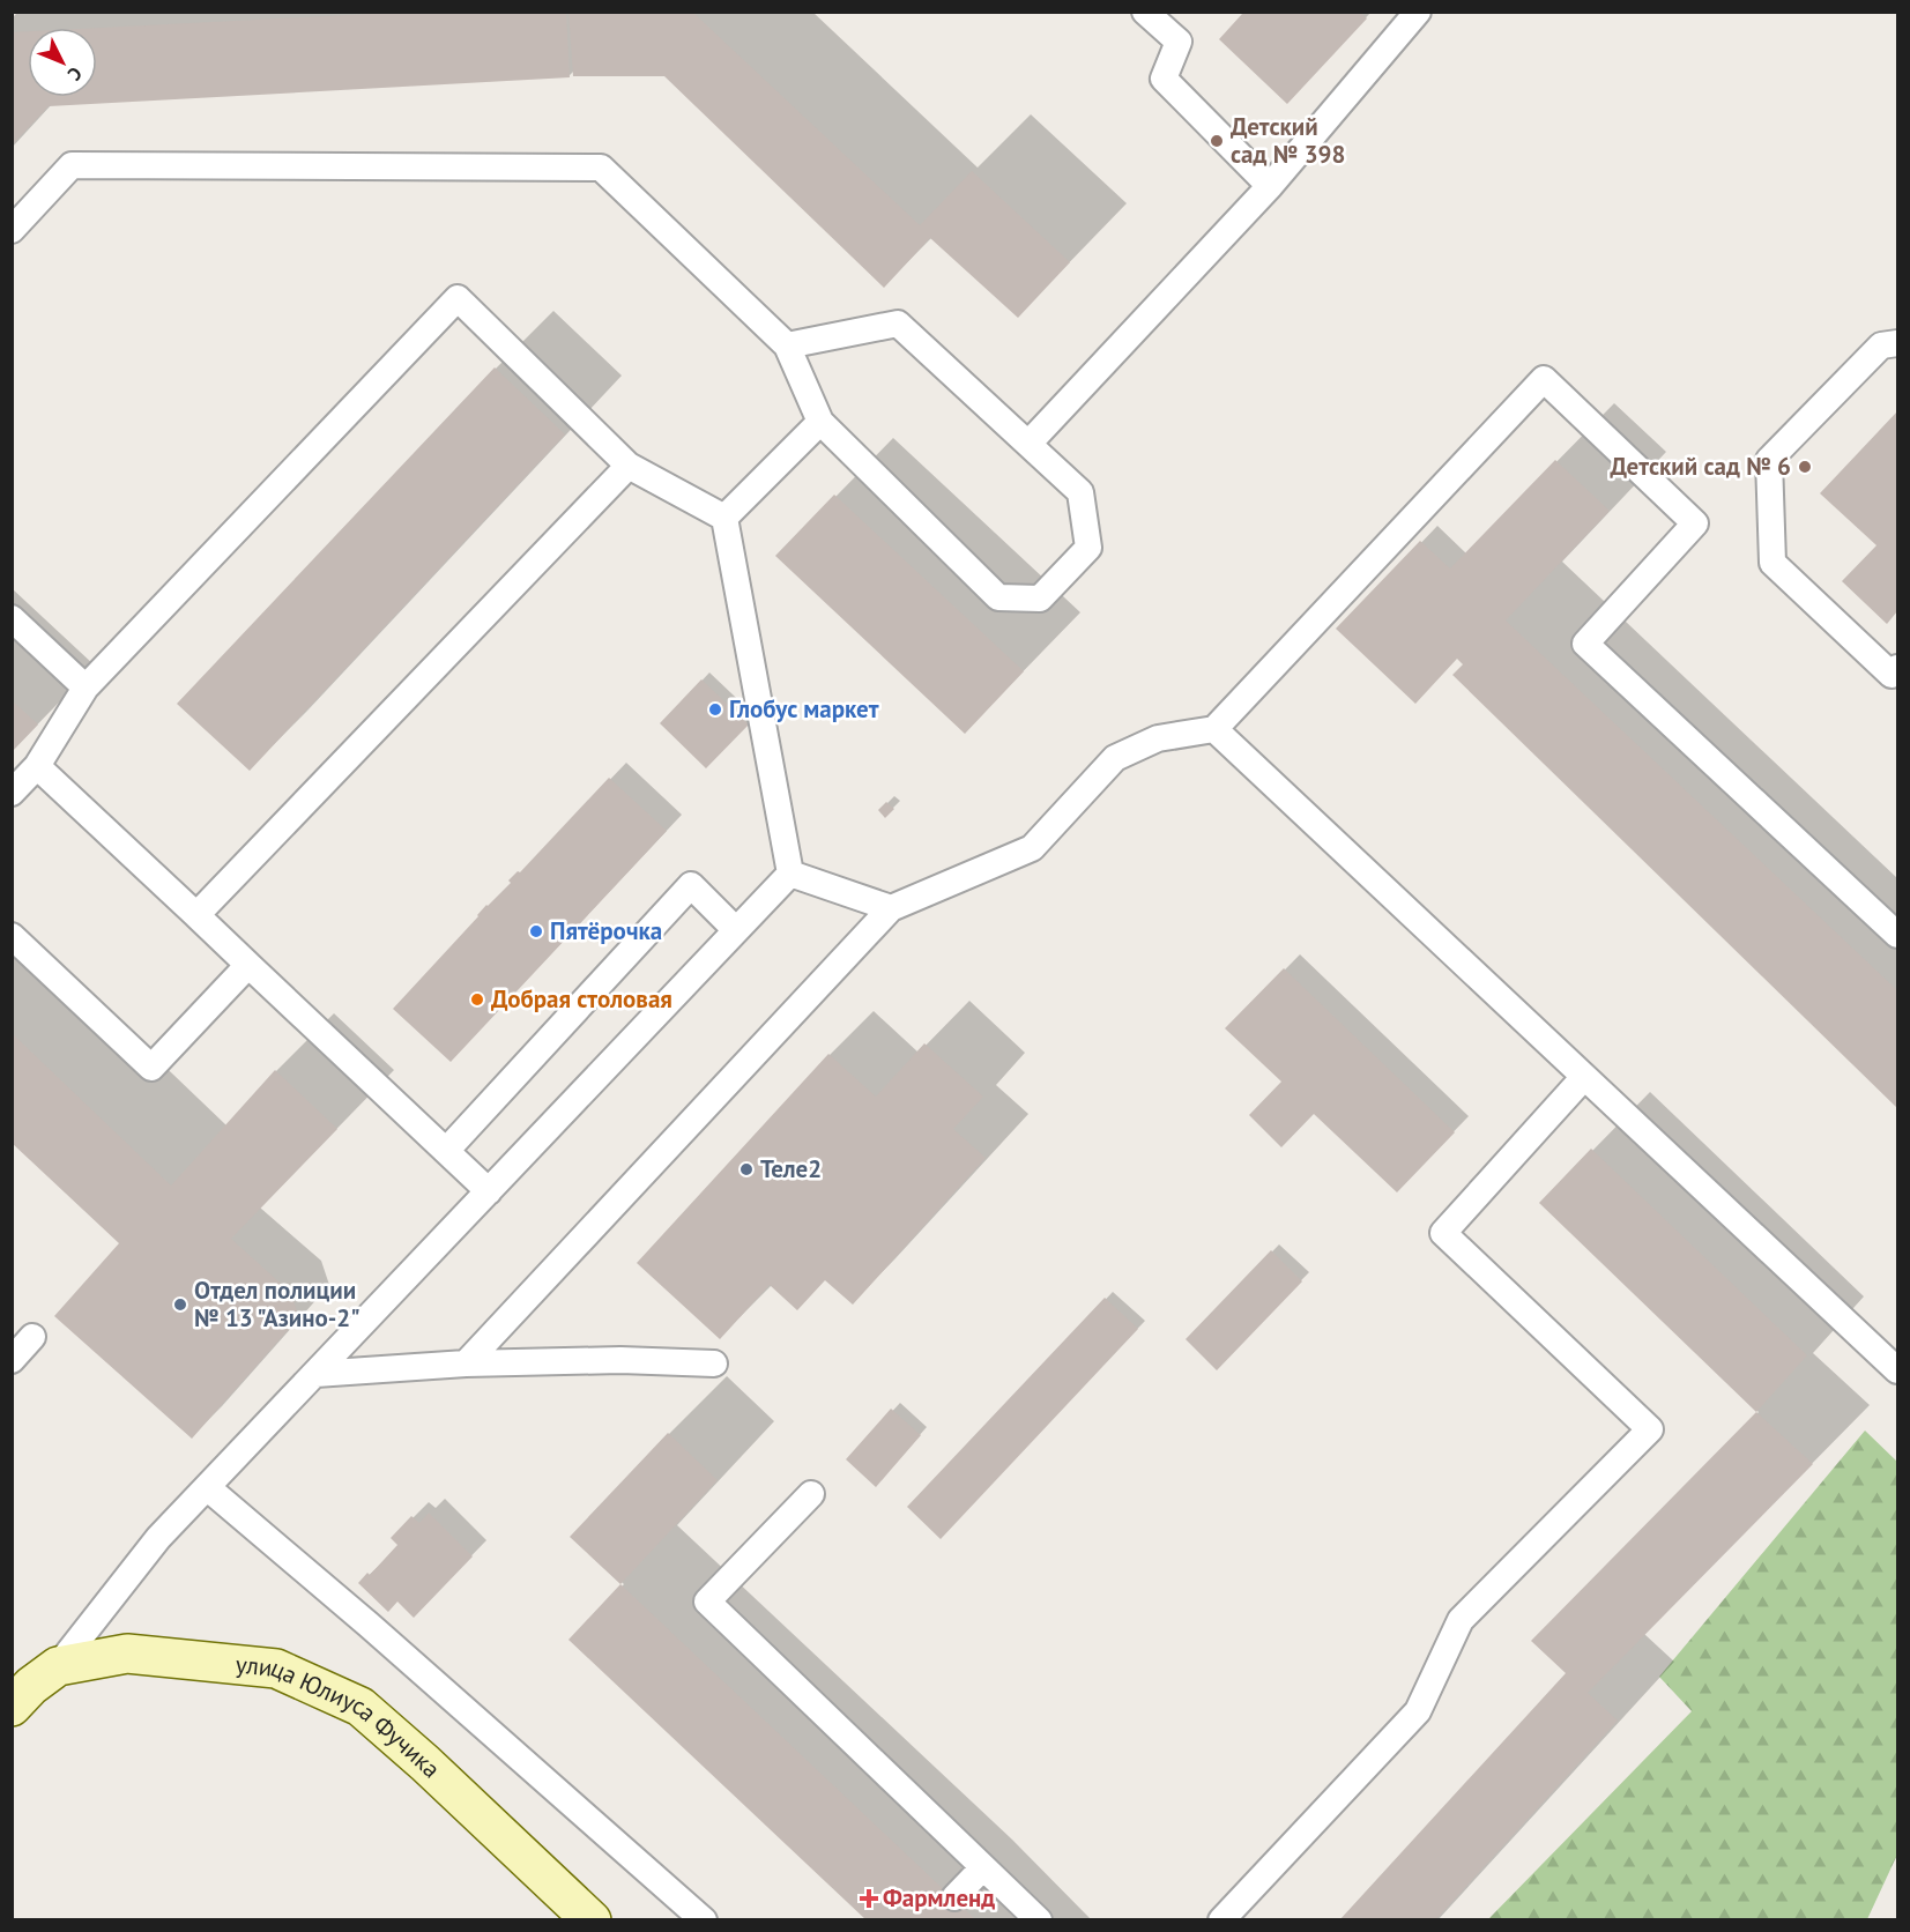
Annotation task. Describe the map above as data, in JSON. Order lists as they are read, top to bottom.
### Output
{
  "streets": {
    "main road": ["улица Юлиуса Фучика"]
  },
  "places": {
    "other": [
      "Детский сад № 398",
      "Детский сад № 6",
      "Глобус маркет",
      "Пятёрочка",
      "Добрая столовая",
      "Теле2",
      "Отдел полиции № 13 \"Азино-2\""
    ],
    "health": ["Фармленд"]
  },
  "north": "bottom right"
}
